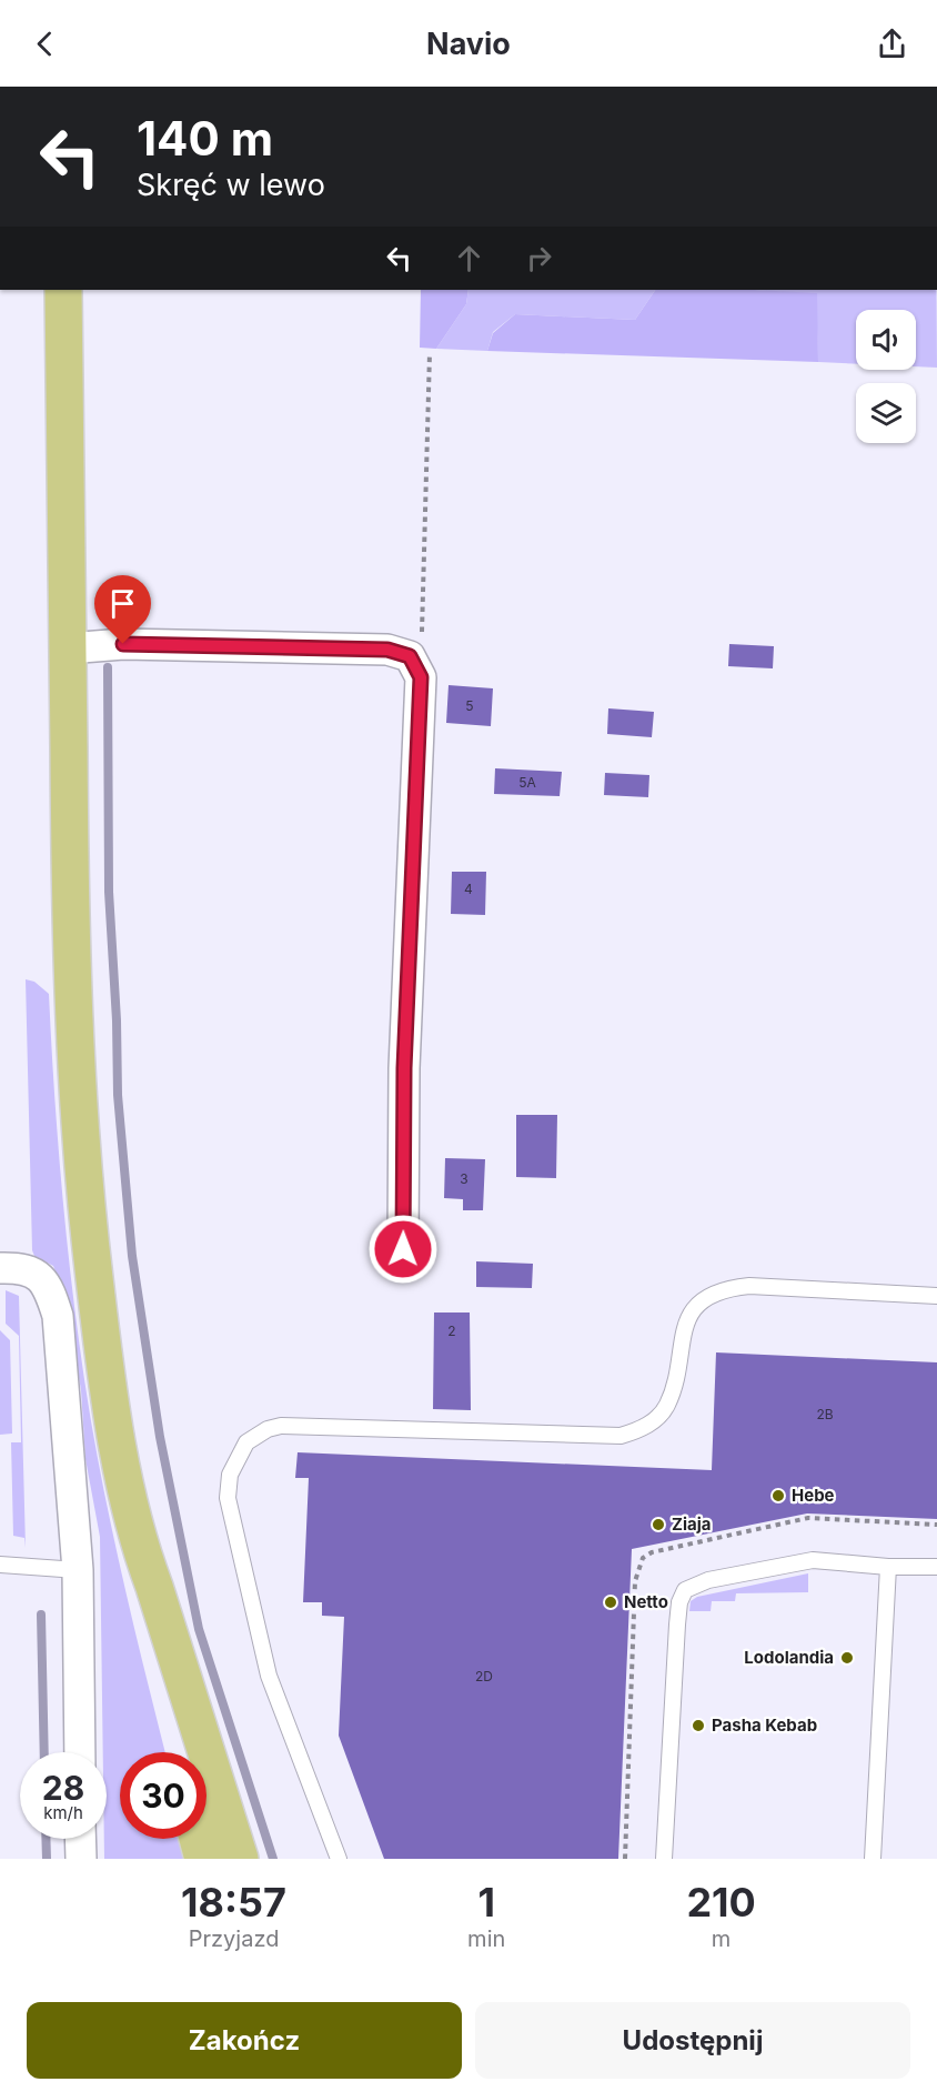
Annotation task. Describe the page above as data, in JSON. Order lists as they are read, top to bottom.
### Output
{
  "places": [
    "Hebe",
    "Ziaja",
    "Netto",
    "Lodolandia",
    "Pasha Kebab"
  ],
  "house_numbers": [
    "5",
    "5A",
    "4",
    "3",
    "2",
    "2B",
    "2D"
  ],
  "page": {
    "header": "Navio",
    "turn": ["140 m", "Skręć w lewo"],
    "speed": "28 km/h",
    "limit": "30",
    "eta": [
      "18:57",
      "Przyjazd",
      "1",
      "min",
      "210",
      "m"
    ],
    "buttons": ["Zakończ", "Udostępnij"]
  }
}
